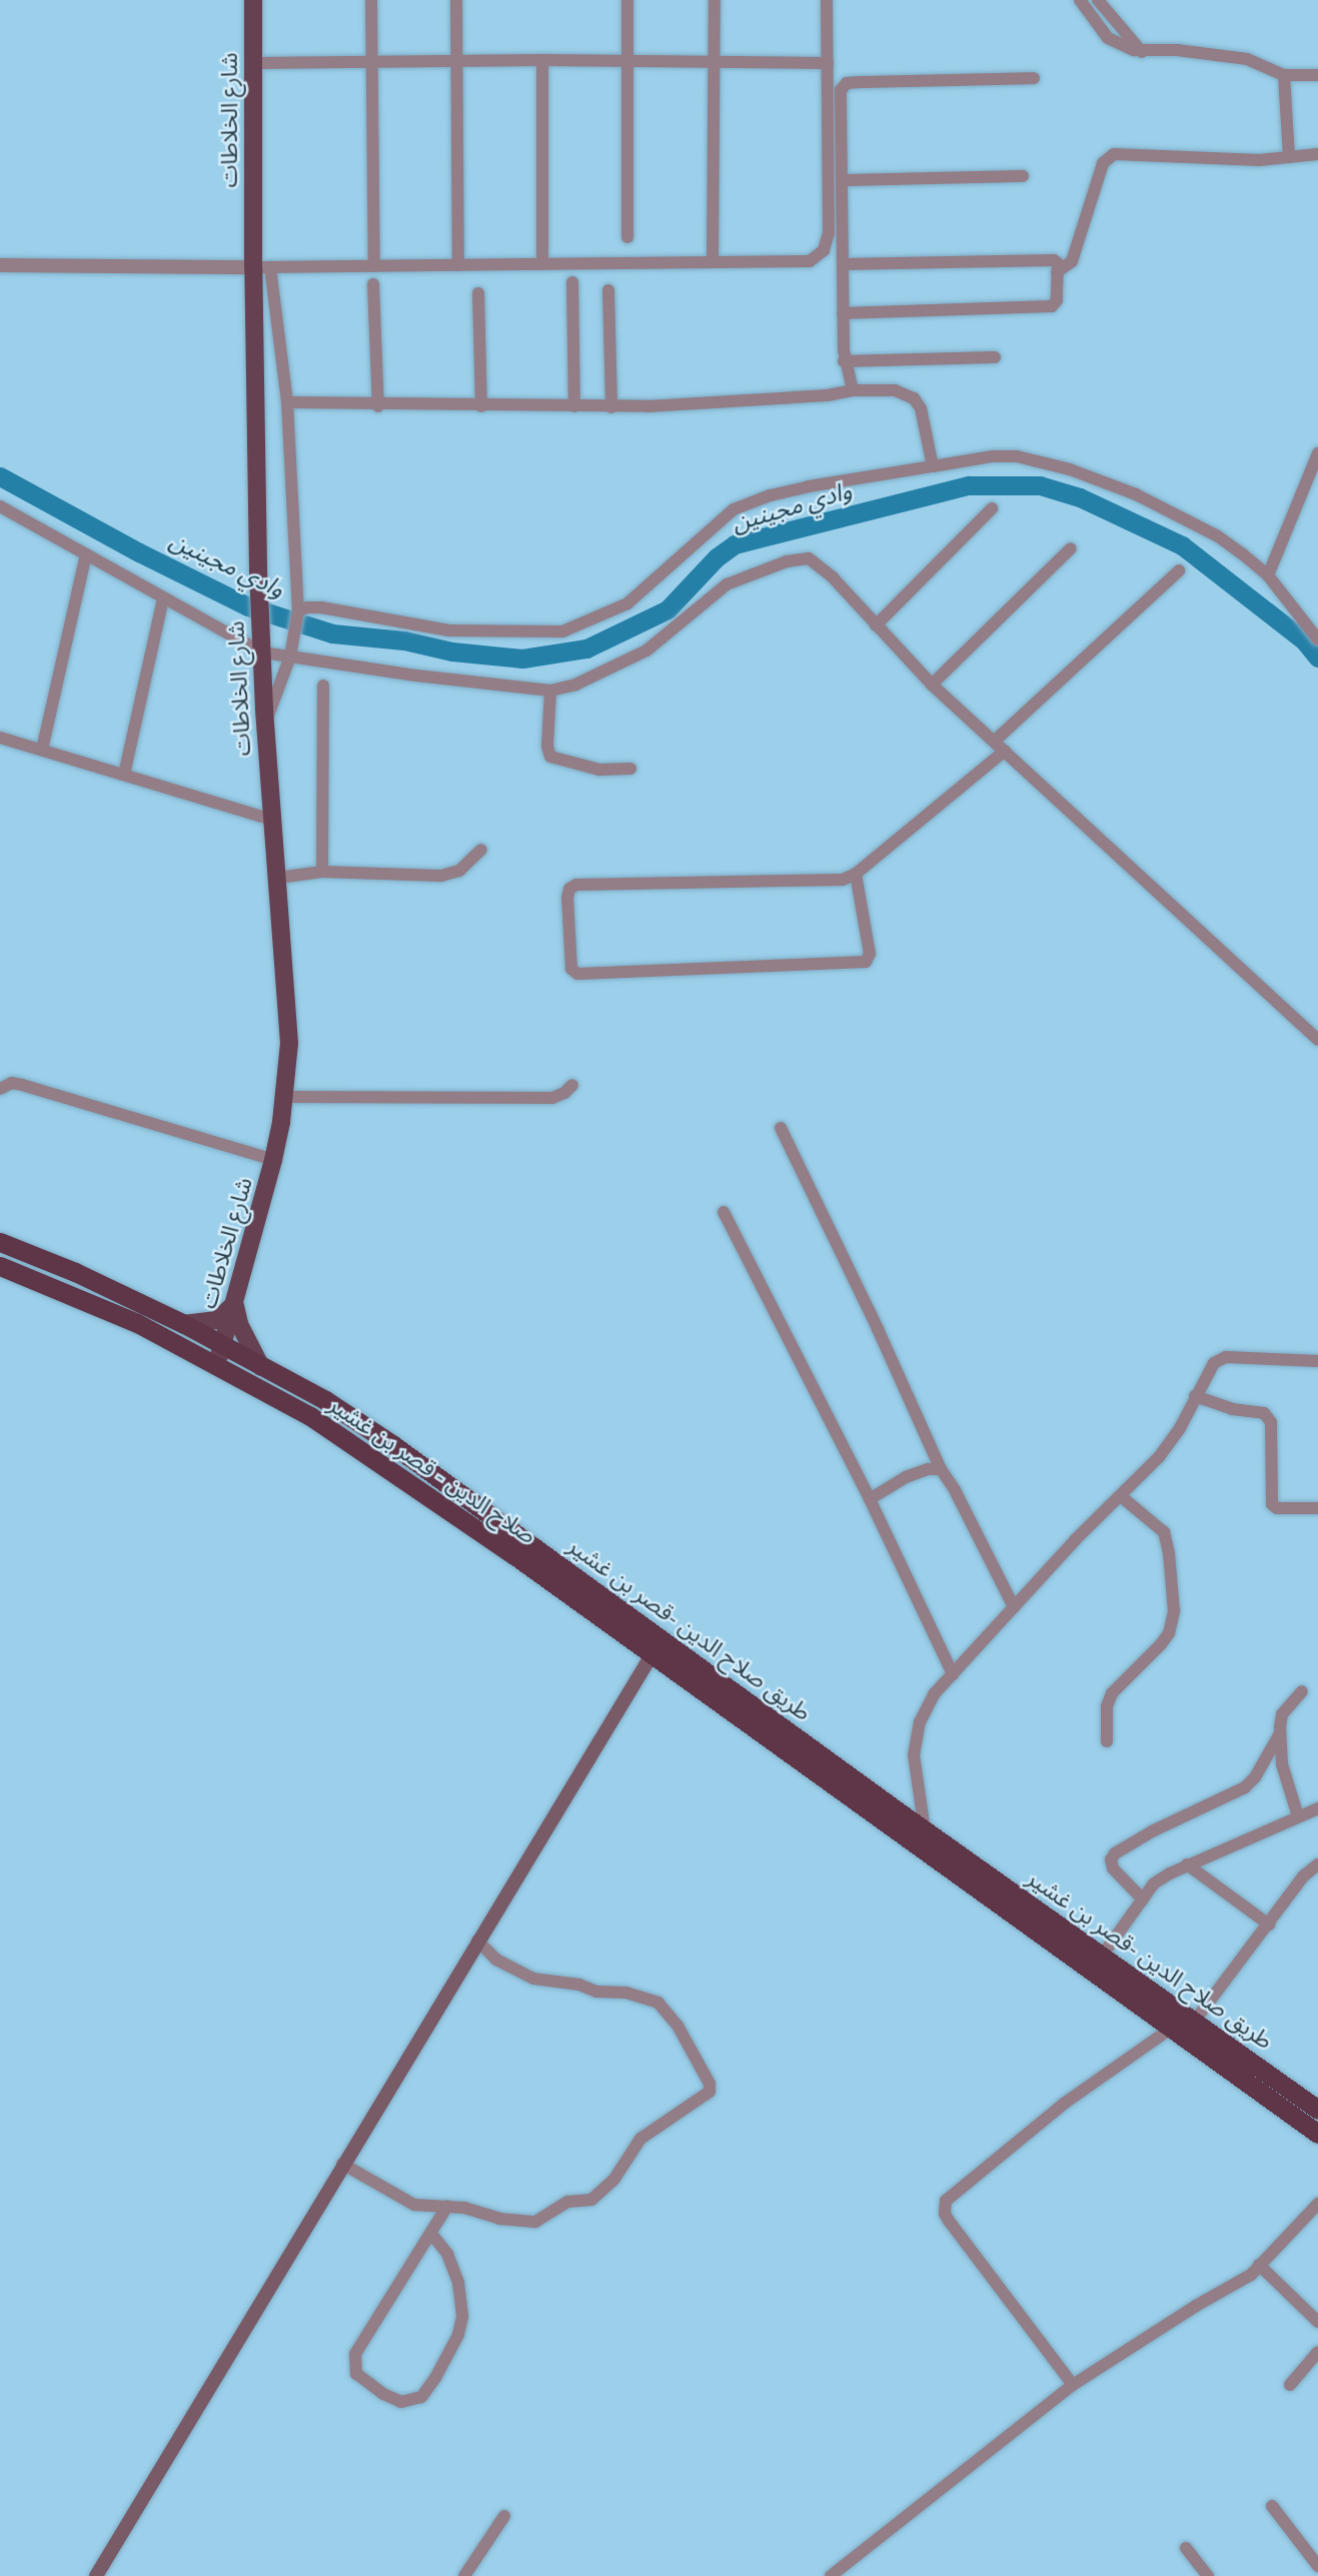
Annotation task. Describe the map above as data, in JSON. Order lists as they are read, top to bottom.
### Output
{
  "streets": {
    "highway": ["صلاح الدين - قصر بن غشير", "طريق صلاح الدين -قصر بن غشير"],
    "main road": ["شارع الخلاطات"]
  },
  "crossings": [
    ["شارع الخلاطات", "صلاح الدين - قصر بن غشير"],
    ["شارع الخلاطات", "طريق صلاح الدين -قصر بن غشير"]
  ],
  "water": ["وادي مجينين"]
}
